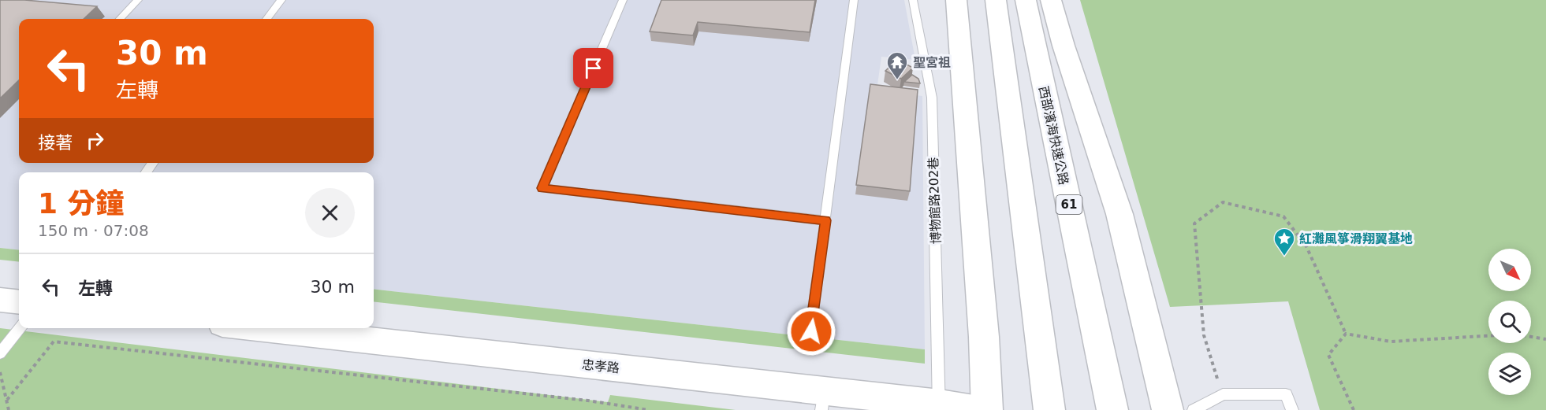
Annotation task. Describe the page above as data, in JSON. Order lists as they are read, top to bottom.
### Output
{
  "streets": {
    "main road": ["西部濱海快速公路", "61", "忠孝路"],
    "lane": ["博物館路202巷"]
  },
  "crossings": [
    ["博物館路202巷", "忠孝路"]
  ],
  "places": {
    "temple": ["聖宮祖"],
    "place": ["紅灘風箏滑翔翼基地"]
  },
  "north": "bottom right",
  "page": {
    "turn": ["30 m", "左轉"],
    "then": "接著",
    "heading": ["1 分鐘", "150 m · 07:08"],
    "list": [
      {
        "name": "左轉",
        "value": "30 m"
      }
    ]
  }
}
